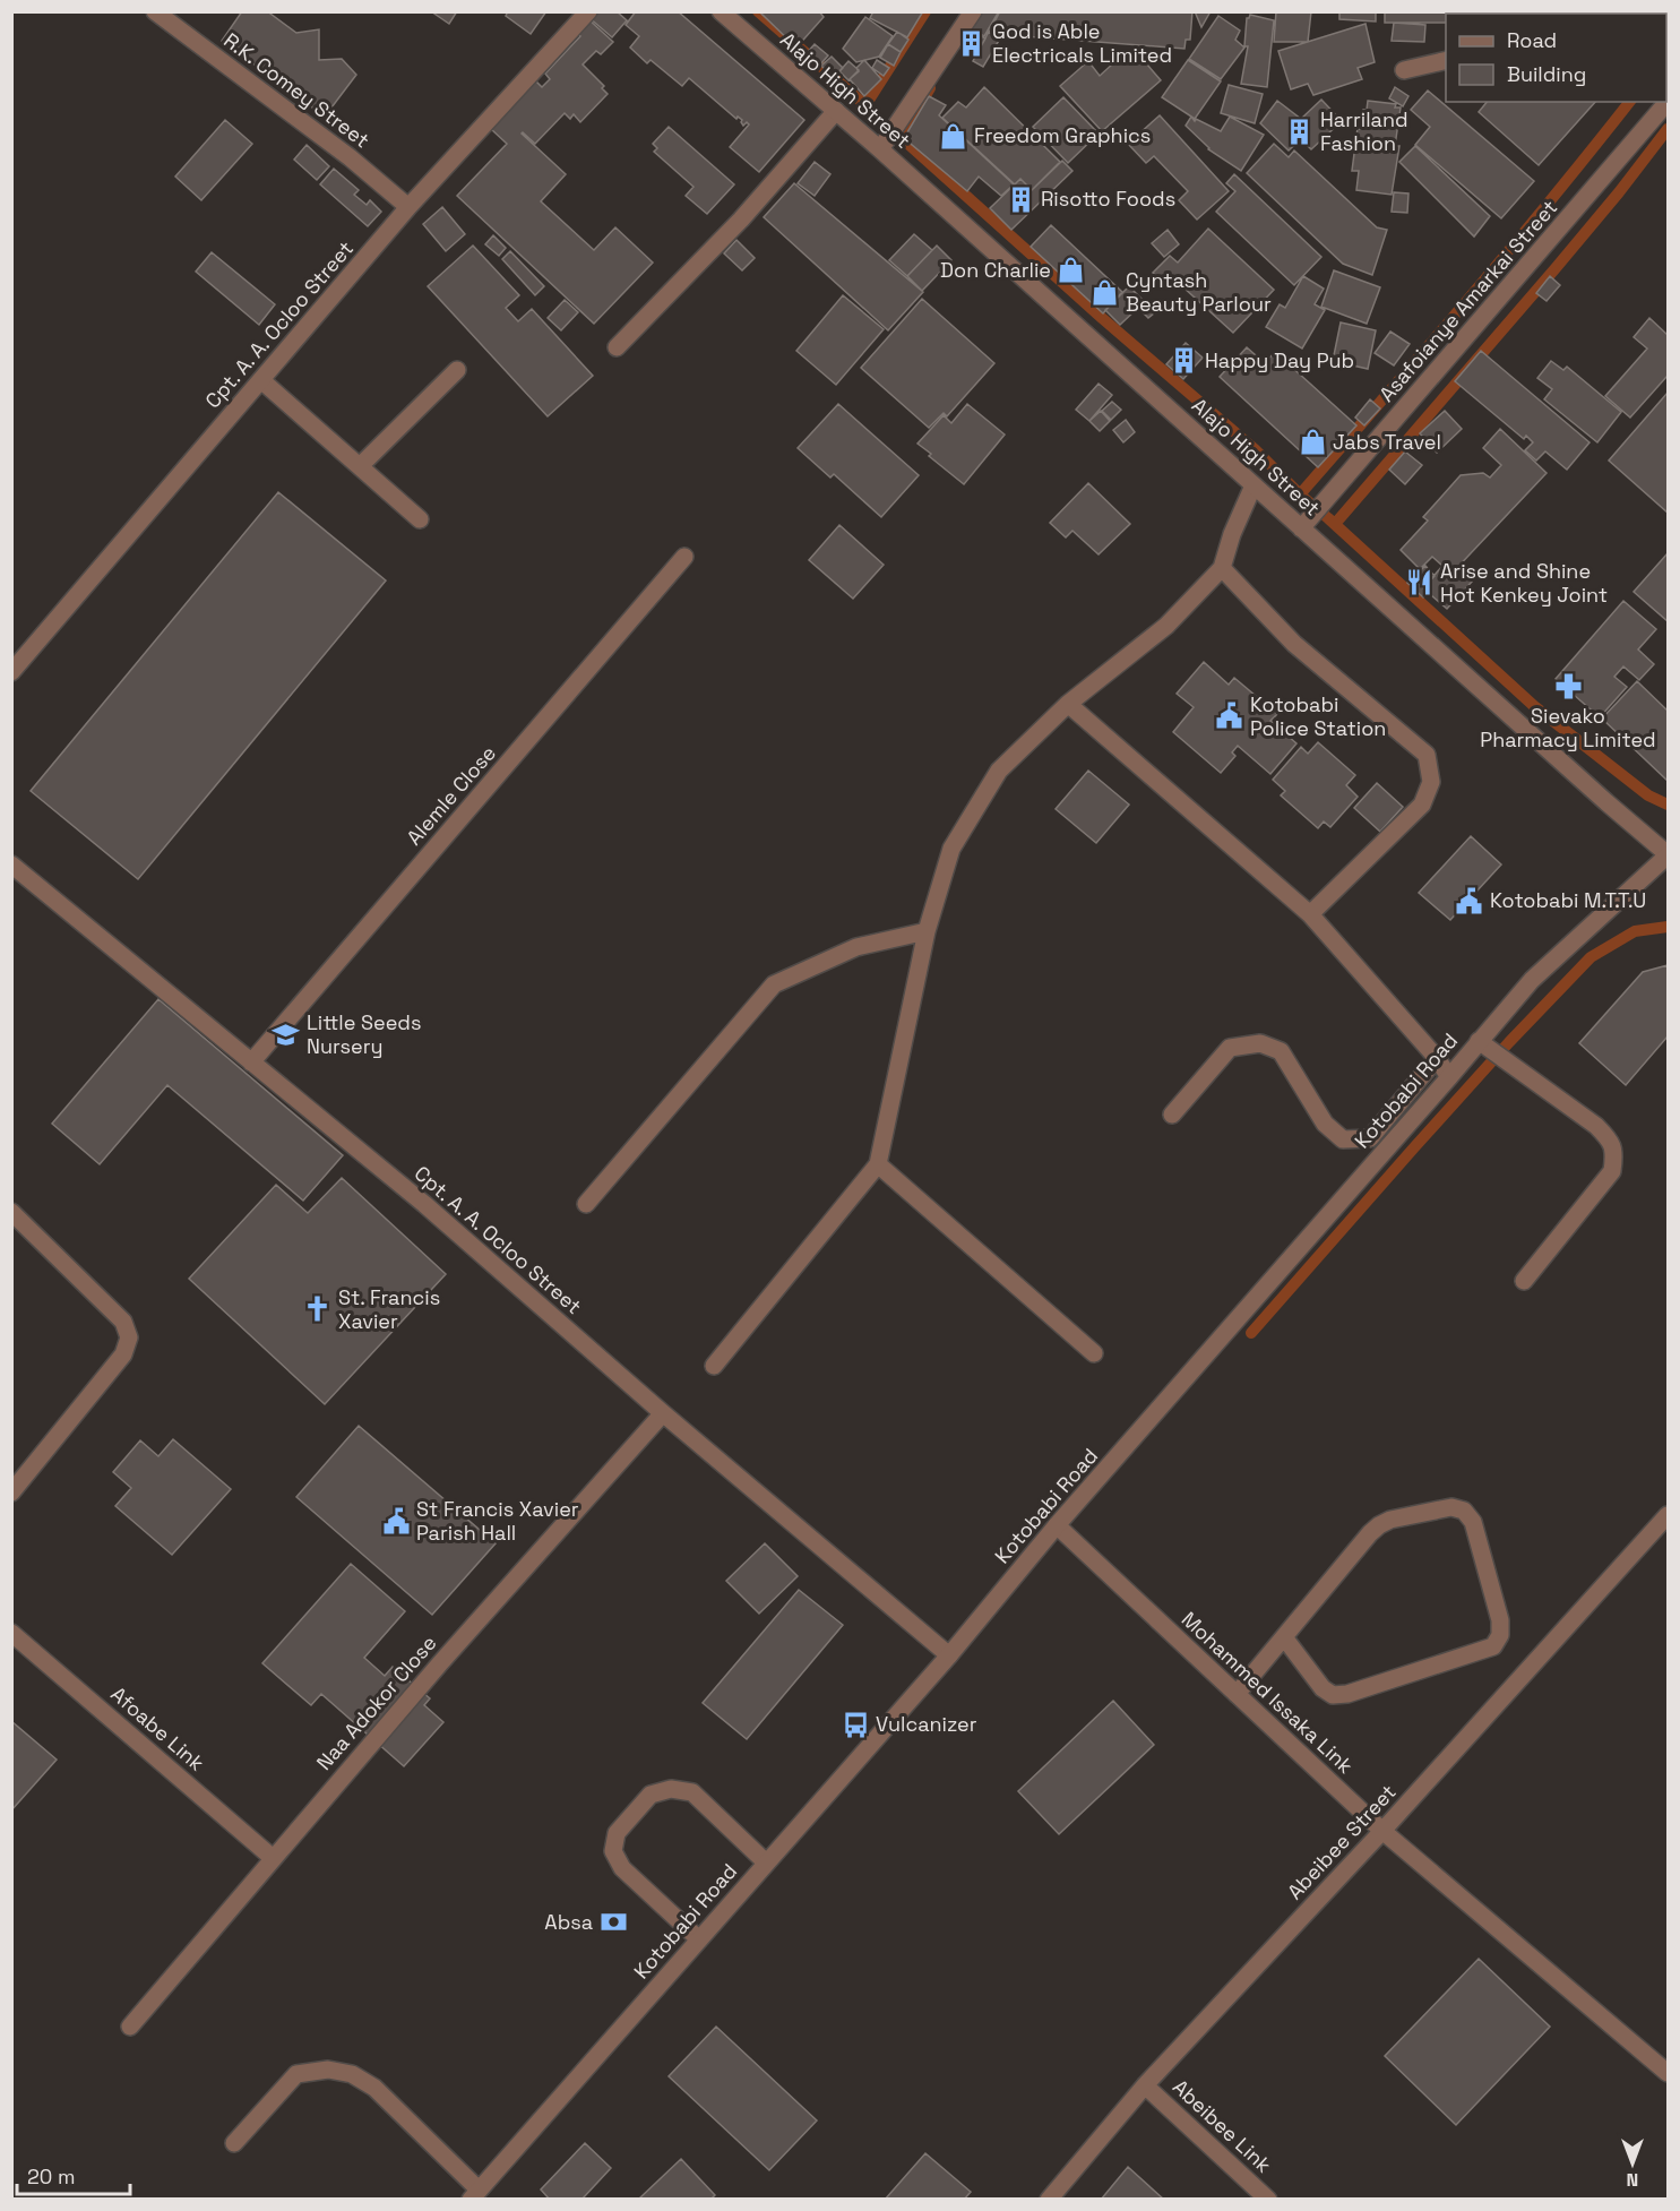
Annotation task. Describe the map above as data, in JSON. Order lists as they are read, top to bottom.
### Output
{
  "streets": {
    "street": [
      "R.K. Comey Street",
      "Alajo High Street",
      "Asafoianye Amarkai Street",
      "Cpt. A. A. Ocloo Street",
      "Alemle Close",
      "Kotobabi Road",
      "Mohammed Issaka Link",
      "Naa Adokor Close",
      "Afoabe Link",
      "Abeibee Street",
      "Abeibee Link"
    ]
  },
  "crossings": [
    ["R.K. Comey Street", "Cpt. A. A. Ocloo Street"],
    ["Alajo High Street", "Asafoianye Amarkai Street"],
    ["Alajo High Street", "Kotobabi Road"],
    ["Cpt. A. A. Ocloo Street", "Alemle Close"],
    ["Cpt. A. A. Ocloo Street", "Kotobabi Road"],
    ["Cpt. A. A. Ocloo Street", "Naa Adokor Close"],
    ["Kotobabi Road", "Mohammed Issaka Link"],
    ["Mohammed Issaka Link", "Abeibee Street"],
    ["Naa Adokor Close", "Afoabe Link"],
    ["Abeibee Street", "Abeibee Link"]
  ],
  "places": {
    "building": [
      "God is Able Electricals Limited",
      "Harriland Fashion",
      "Risotto Foods",
      "Happy Day Pub"
    ],
    "shop": [
      "Freedom Graphics",
      "Don Charlie",
      "Cyntash Beauty Parlour",
      "Jabs Travel"
    ],
    "restaurant": ["Arise and Shine Hot Kenkey Joint"],
    "pharmacy": ["Sievako Pharmacy Limited"],
    "public building": ["Kotobabi Police Station", "Kotobabi M.T.T.U", "St Francis Xavier Parish Hall"],
    "school or university": ["Little Seeds Nursery"],
    "church": ["St. Francis Xavier"],
    "bus stop": ["Vulcanizer"],
    "bank": ["Absa"]
  },
  "legend": ["Road", "Building"],
  "scale_bar": "20 m",
  "north": "bottom"
}
